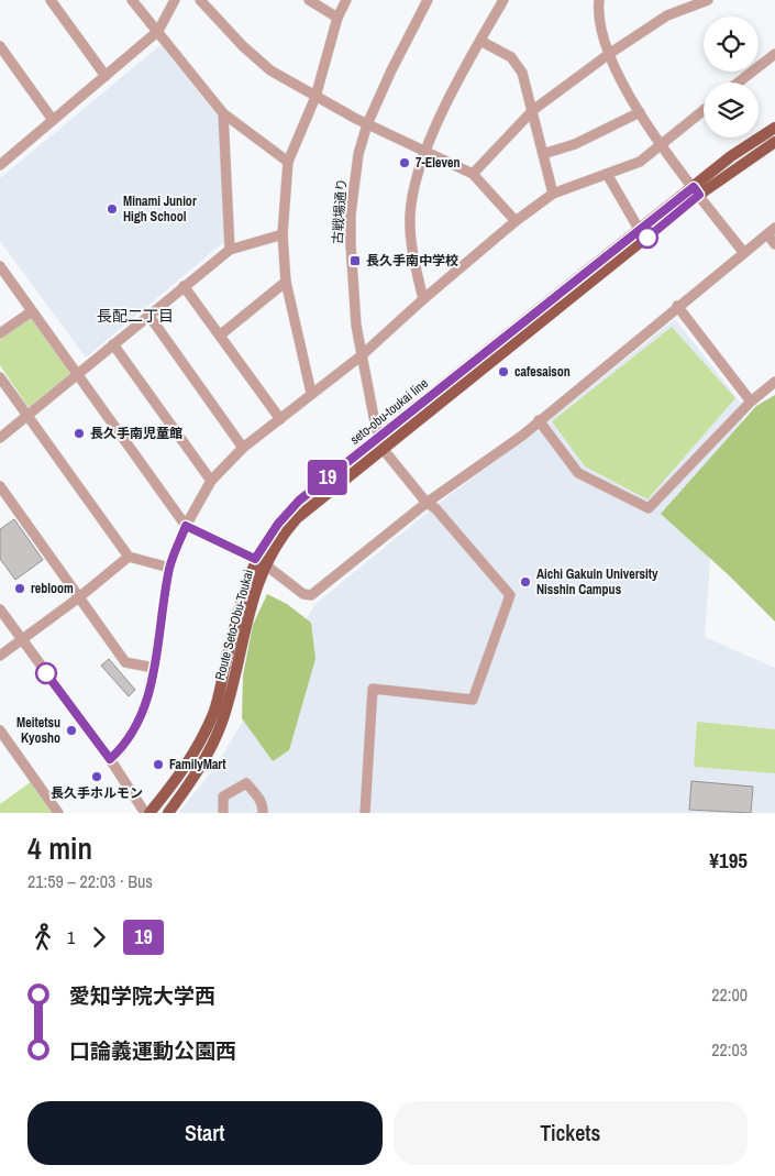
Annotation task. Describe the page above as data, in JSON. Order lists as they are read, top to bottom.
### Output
{
  "streets": {
    "main road": ["seto-obu-toukai line", "Route Seto-Obu-Toukai"],
    "street": ["古戦場通り"]
  },
  "crossings": [
    ["古戦場通り", "seto-obu-toukai line"],
    ["古戦場通り", "Route Seto-Obu-Toukai"],
    ["seto-obu-toukai line", "Route Seto-Obu-Toukai"]
  ],
  "districts": ["長配二丁目"],
  "places": {
    "other": [
      "7-Eleven",
      "Minami Junior High School",
      "cafesaison",
      "長久手南児童館",
      "Aichi Gakuin University Nisshin Campus",
      "rebloom",
      "Meitetsu Kyosho",
      "FamilyMart",
      "長久手ホルモン"
    ],
    "transit": ["長久手南中学校"]
  },
  "lines": ["bus line 19"],
  "page": {
    "on_map": "19",
    "heading": ["4 min", "21:59 – 22:03 · Bus", "¥195"],
    "legs": ["1", "19"],
    "list": [
      {
        "name": "愛知学院大学西",
        "value": "22:00"
      },
      {
        "name": "口論義運動公園西",
        "value": "22:03"
      }
    ],
    "buttons": ["Start", "Tickets"]
  }
}
